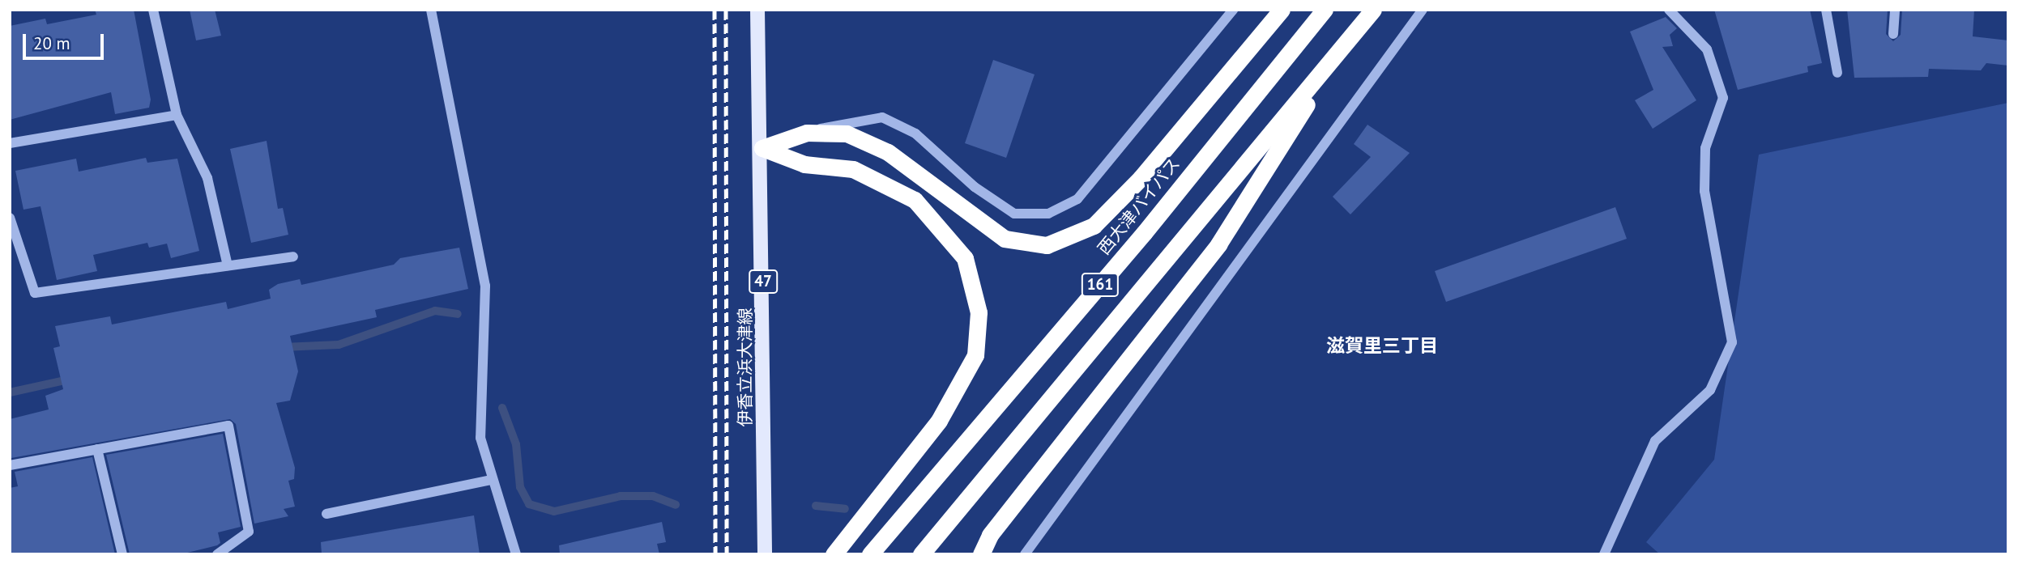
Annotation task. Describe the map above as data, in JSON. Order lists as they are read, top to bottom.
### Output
{
  "streets": {
    "highway": ["西大津バイパス", "161"],
    "main road": ["47", "伊香立浜大津線"]
  },
  "districts": ["滋賀里三丁目"],
  "scale_bar": "20 m"
}
